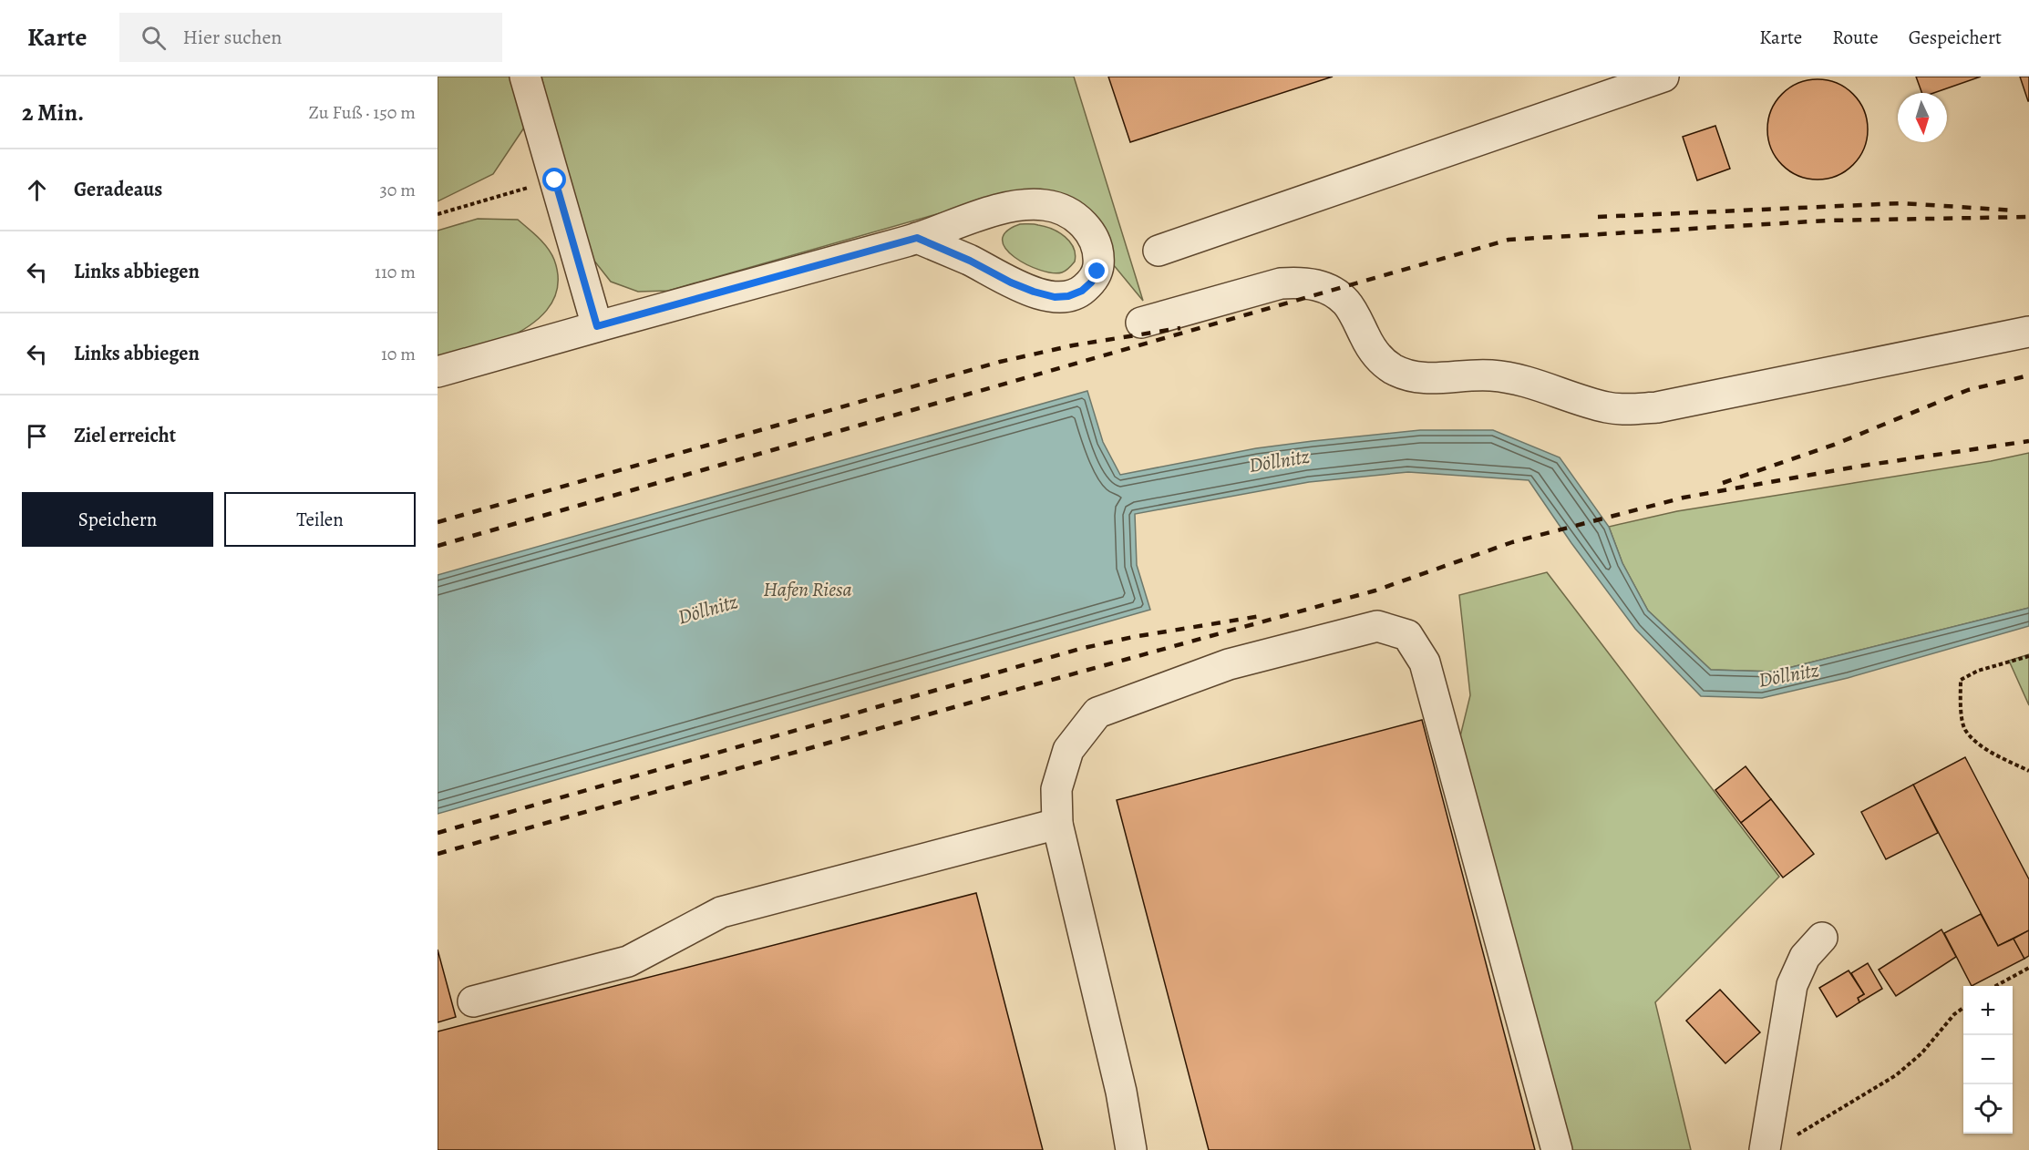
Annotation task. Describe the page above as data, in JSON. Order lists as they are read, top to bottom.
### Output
{
  "water": ["Döllnitz", "Hafen Riesa"],
  "north": "bottom",
  "page": {
    "header": "Karte",
    "search": "Hier suchen",
    "nav": ["Karte", "Route", "Gespeichert"],
    "heading": ["2 Min.", "Zu Fuß · 150 m"],
    "list": [
      ["Geradeaus", "30 m"],
      ["Links abbiegen", "110 m"],
      ["Links abbiegen", "10 m"],
      "Ziel erreicht"
    ],
    "buttons": ["Speichern", "Teilen"],
    "map_buttons": ["+", "−"]
  }
}
